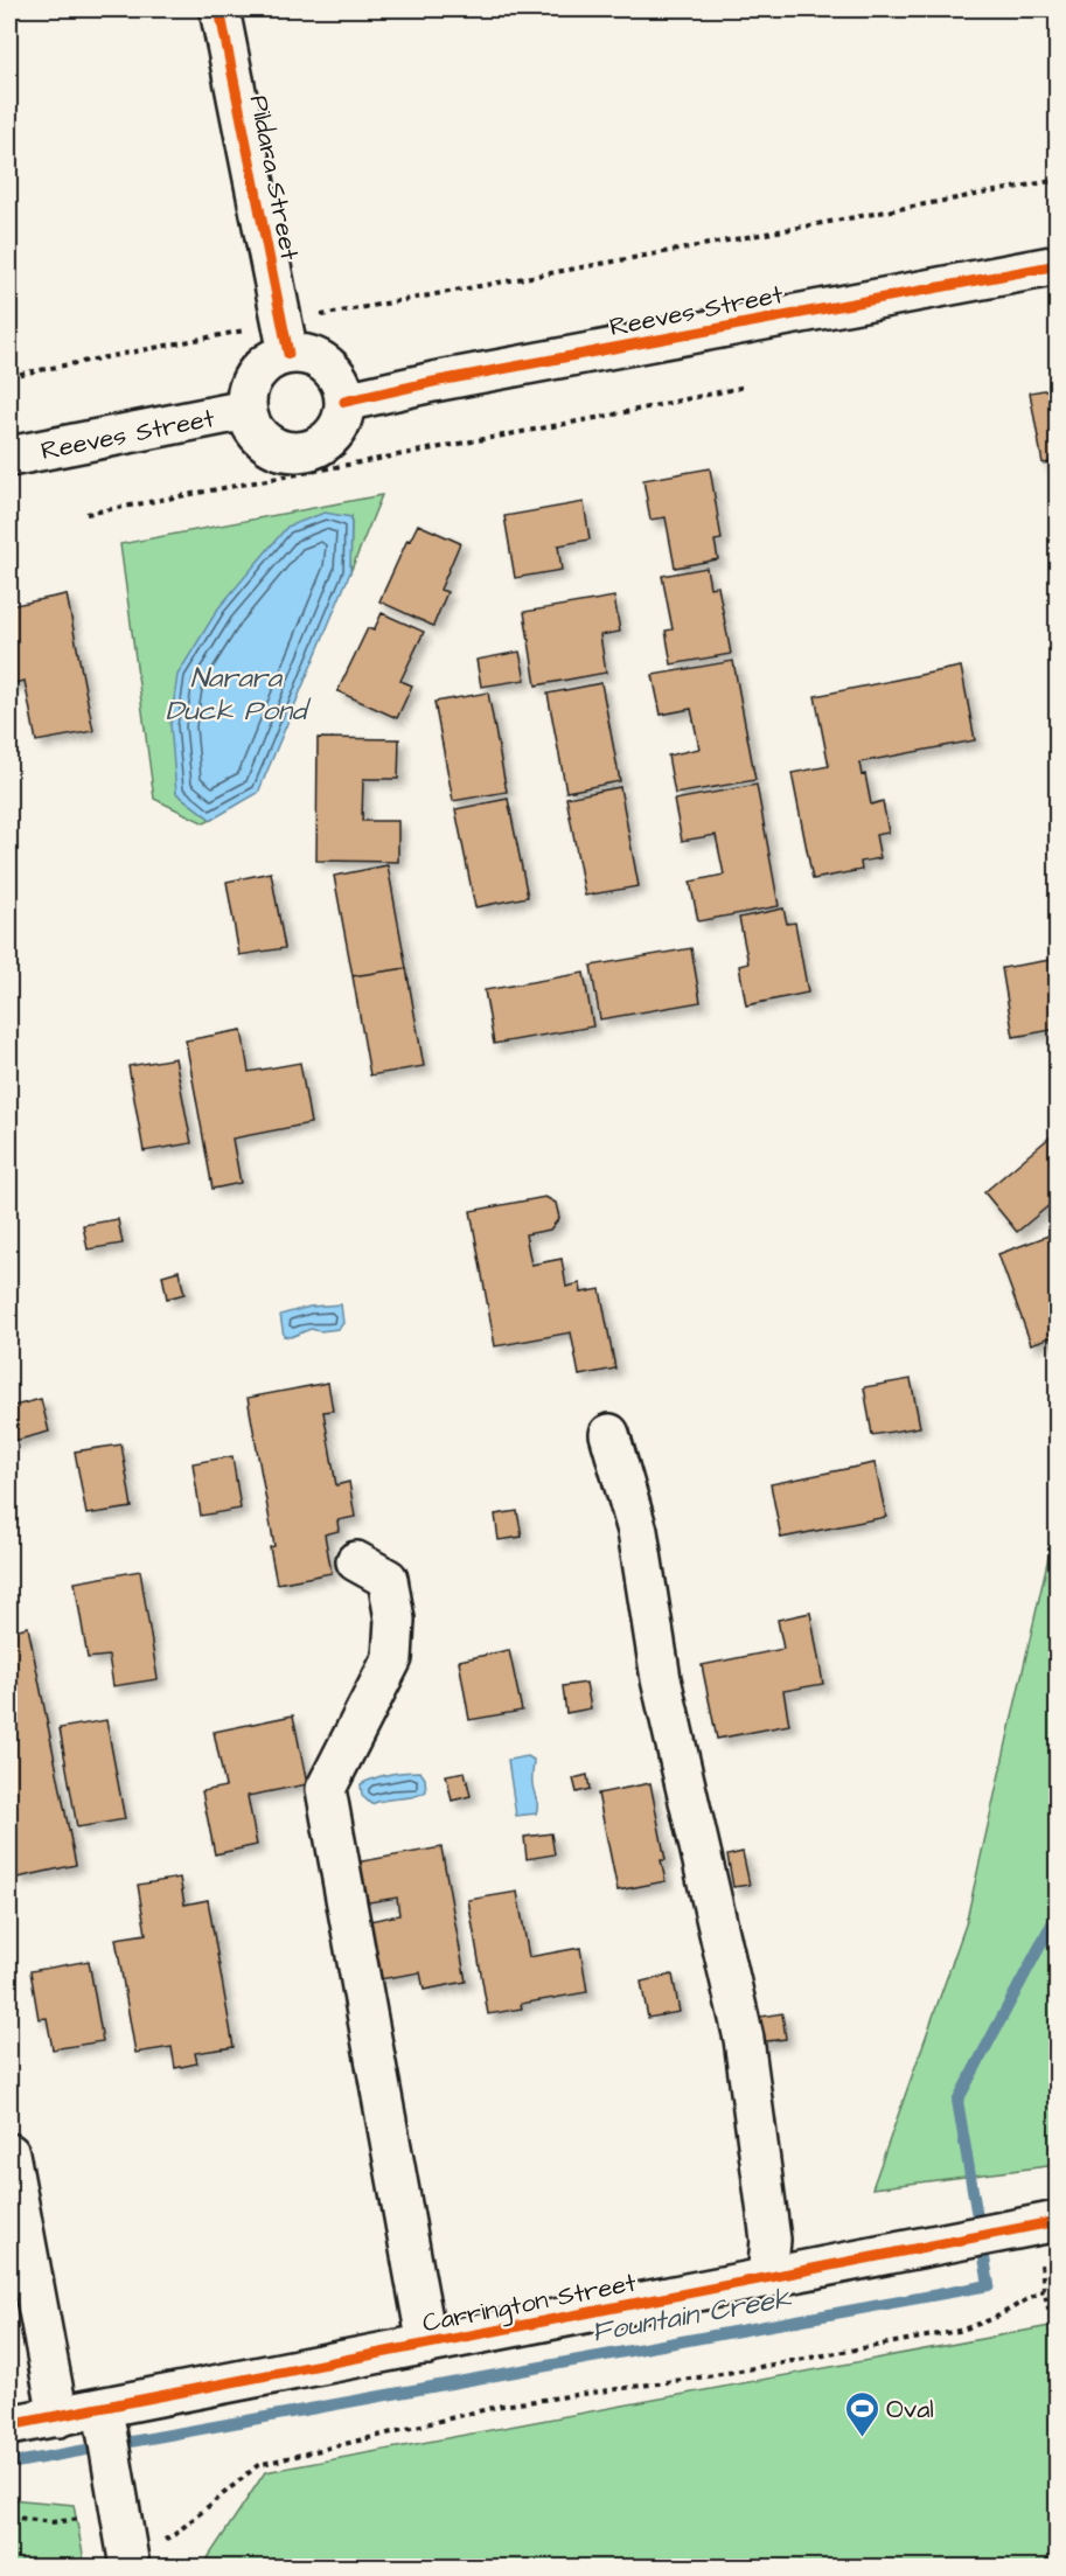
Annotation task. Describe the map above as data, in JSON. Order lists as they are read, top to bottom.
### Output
{
  "streets": {
    "street": ["Pildara Street", "Reeves Street", "Carrington Street"]
  },
  "crossings": [
    ["Pildara Street", "Reeves Street"]
  ],
  "water": ["Narara Duck Pond", "Fountain Creek"],
  "places": {
    "sports": ["Oval"]
  }
}
